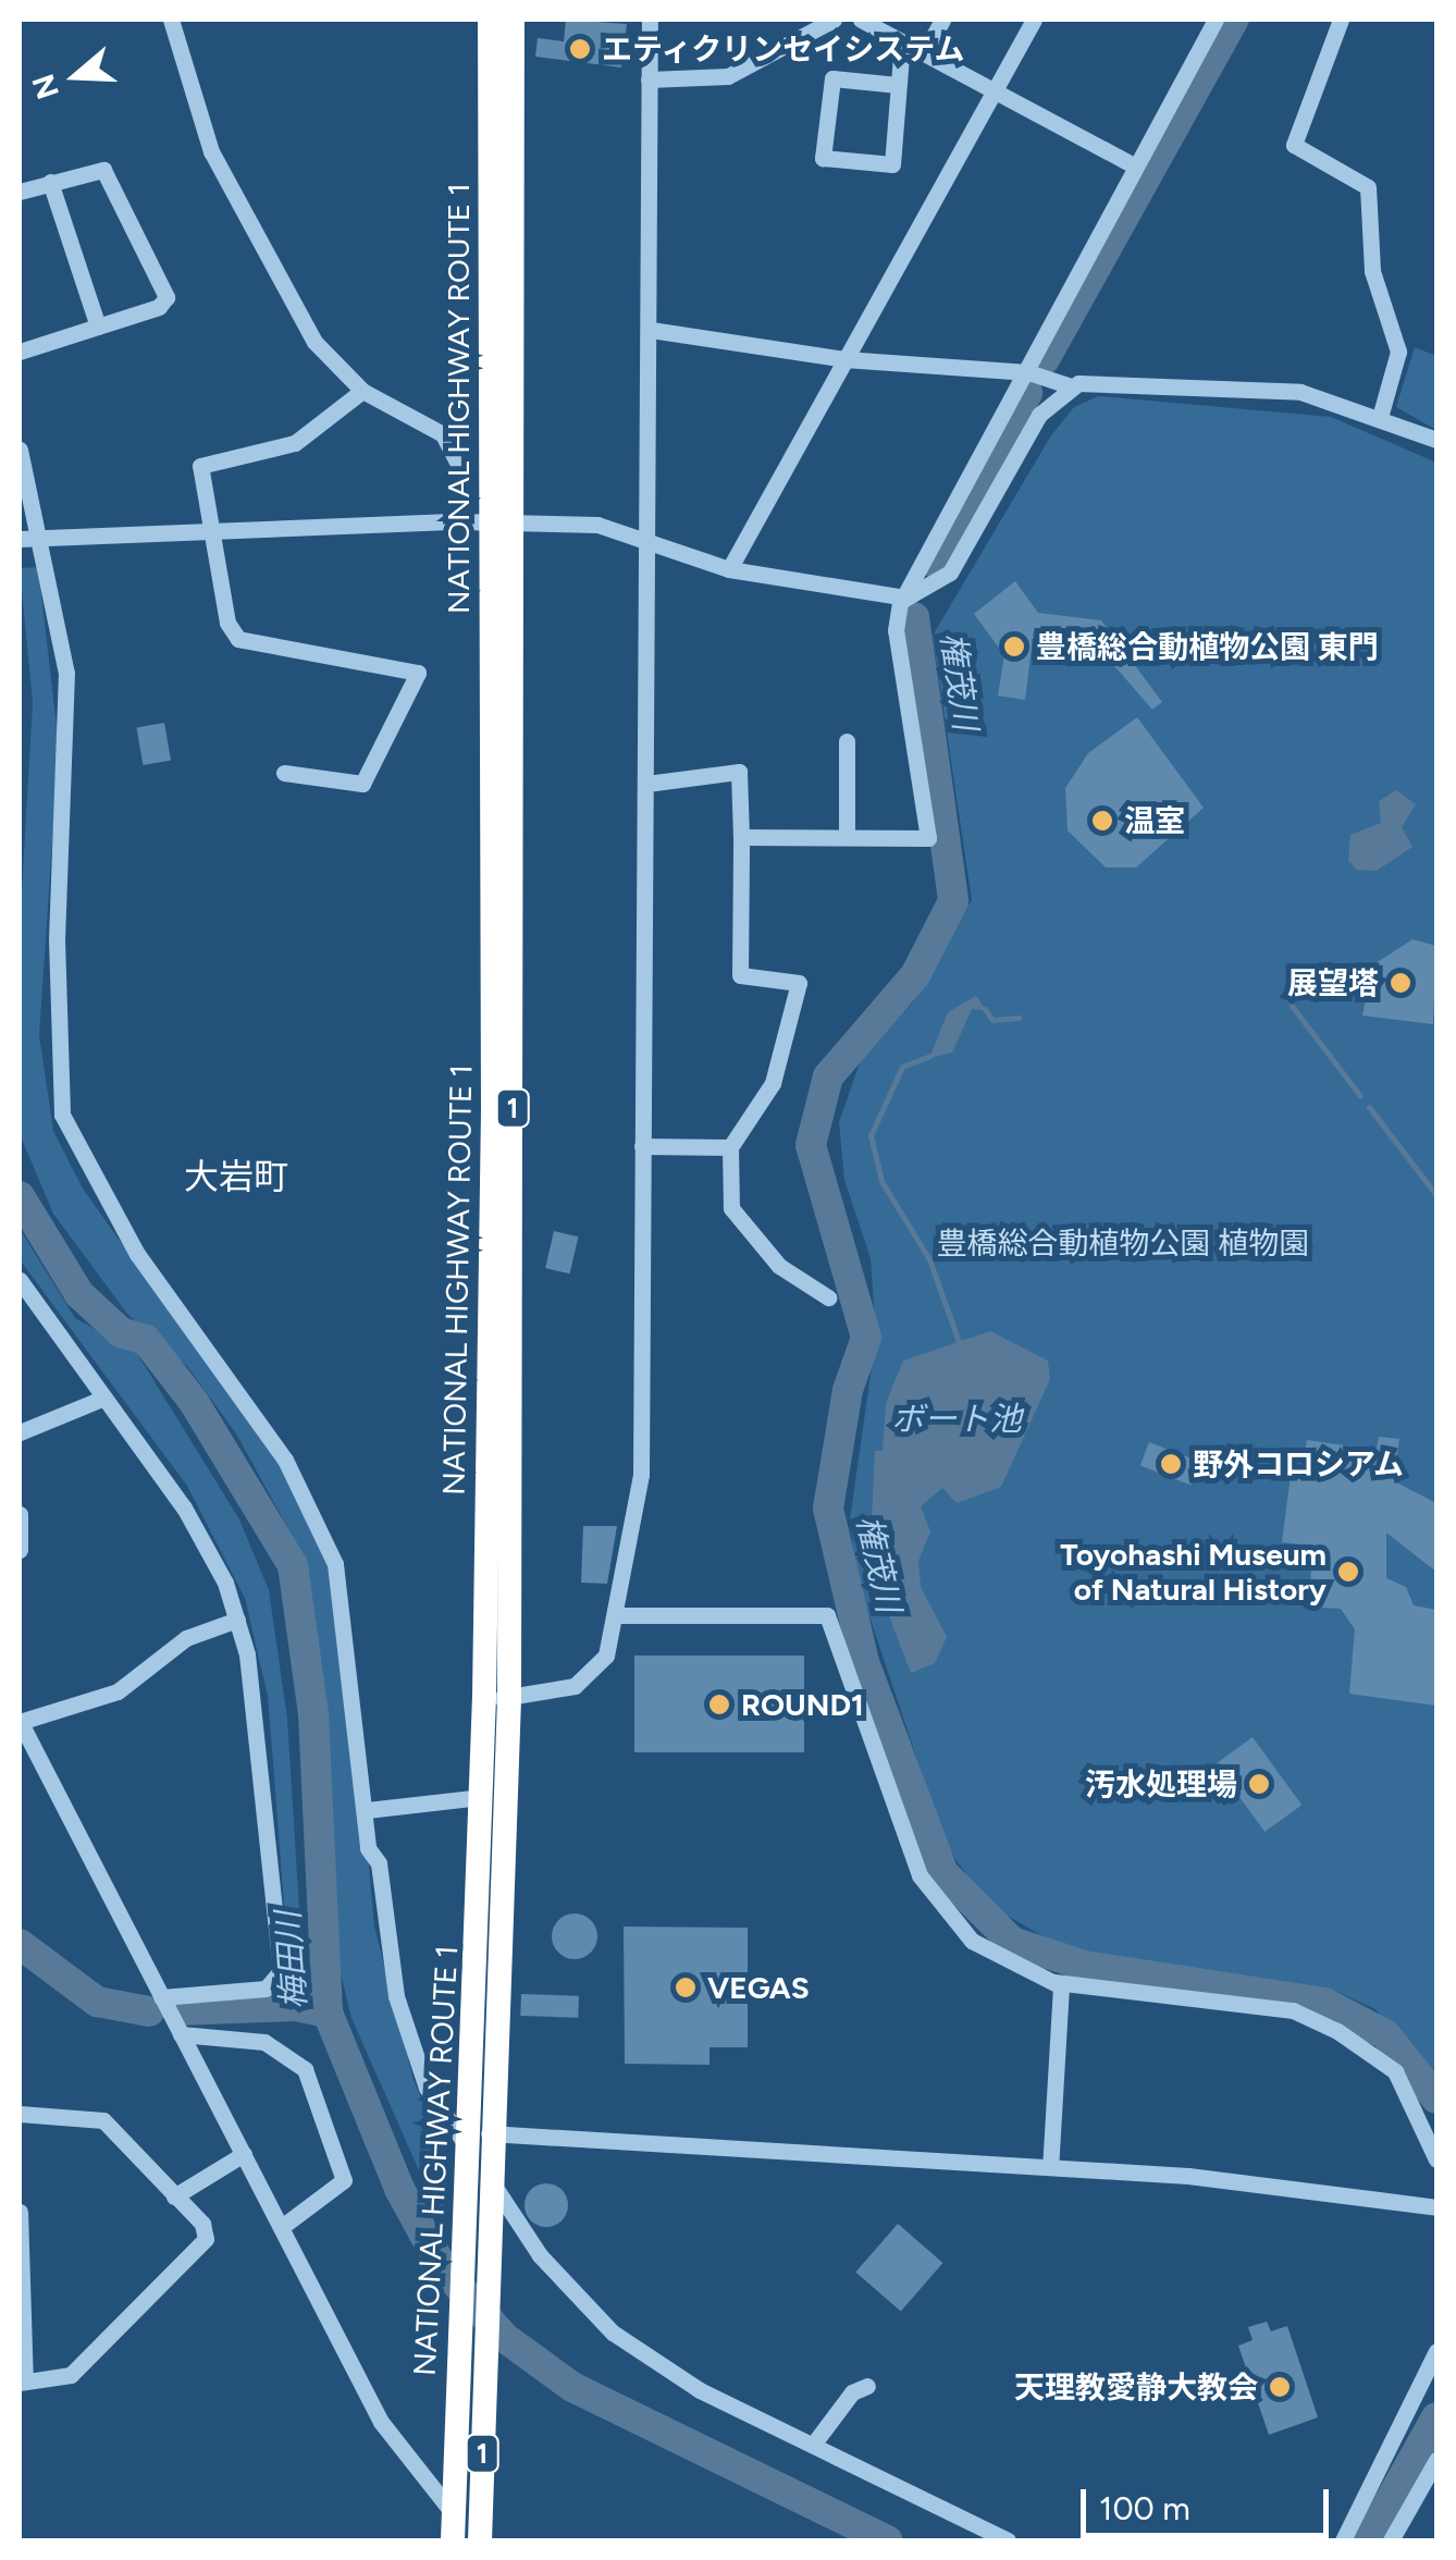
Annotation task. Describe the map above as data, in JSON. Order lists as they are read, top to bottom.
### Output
{
  "streets": {
    "highway": ["NATIONAL HIGHWAY ROUTE 1", "1"]
  },
  "districts": ["大岩町"],
  "water": ["権茂川", "ボート池", "梅田川"],
  "parks": ["豊橋総合動植物公園 植物園"],
  "places": [
    "エティクリンセイシステム",
    "豊橋総合動植物公園 東門",
    "温室",
    "展望塔",
    "野外コロシアム",
    "Toyohashi Museum of Natural History",
    "ROUND1",
    "汚水処理場",
    "VEGAS",
    "天理教愛静大教会"
  ],
  "scale_bar": "100 m",
  "north": "left"
}
